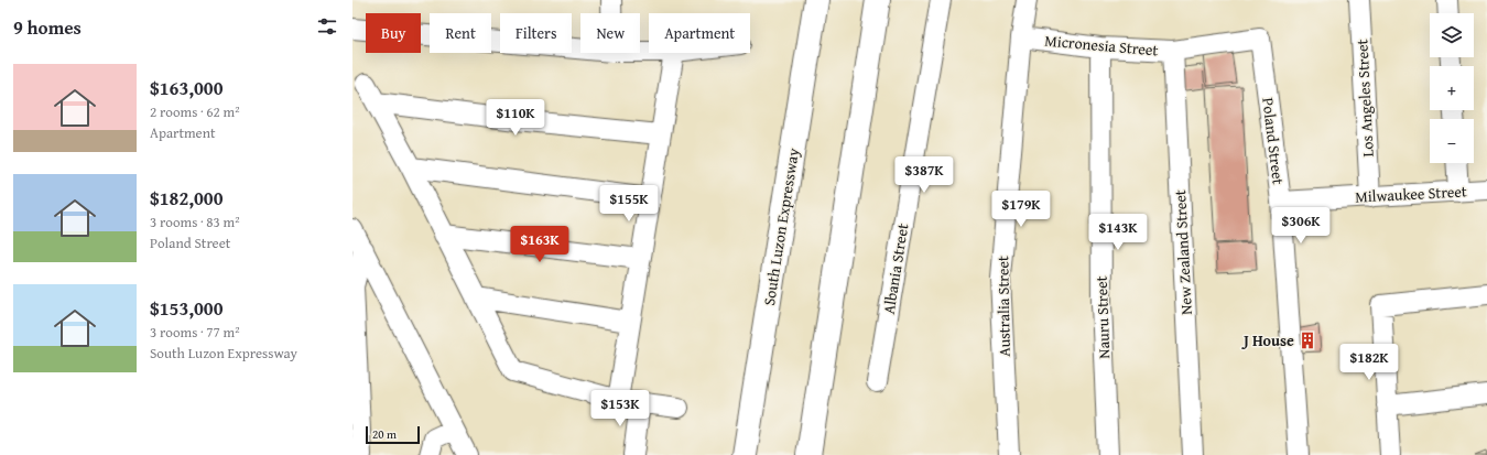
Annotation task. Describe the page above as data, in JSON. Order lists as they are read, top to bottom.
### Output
{
  "streets": {
    "highway": ["South Luzon Expressway"],
    "street": [
      "Micronesia Street",
      "Los Angeles Street",
      "Poland Street",
      "Milwaukee Street",
      "New Zealand Street",
      "Albania Street",
      "Australia Street",
      "Nauru Street"
    ]
  },
  "crossings": [
    ["Micronesia Street", "Poland Street"],
    ["Micronesia Street", "New Zealand Street"],
    ["Micronesia Street", "Australia Street"],
    ["Micronesia Street", "Nauru Street"],
    ["Los Angeles Street", "Milwaukee Street"],
    ["Poland Street", "Milwaukee Street"]
  ],
  "places": {
    "building": ["J House"]
  },
  "scale_bar": "20 m",
  "page": {
    "heading": "9 homes",
    "map_buttons": ["+", "−"],
    "chip": [
      "Buy",
      "Rent",
      "Filters",
      "New",
      "Apartment"
    ],
    "list": [
      {
        "name": "$163,000",
        "note": "2 rooms · 62 m² · Apartment"
      },
      {
        "name": "$182,000",
        "note": "3 rooms · 83 m² · Poland Street"
      },
      {
        "name": "$153,000",
        "note": "3 rooms · 77 m² · South Luzon Expressway"
      }
    ],
    "price": [
      "$110K",
      "$387K",
      "$155K",
      "$179K",
      "$306K",
      "$143K",
      "$163K",
      "$182K",
      "$153K"
    ],
    "scale": "20 m"
  }
}
